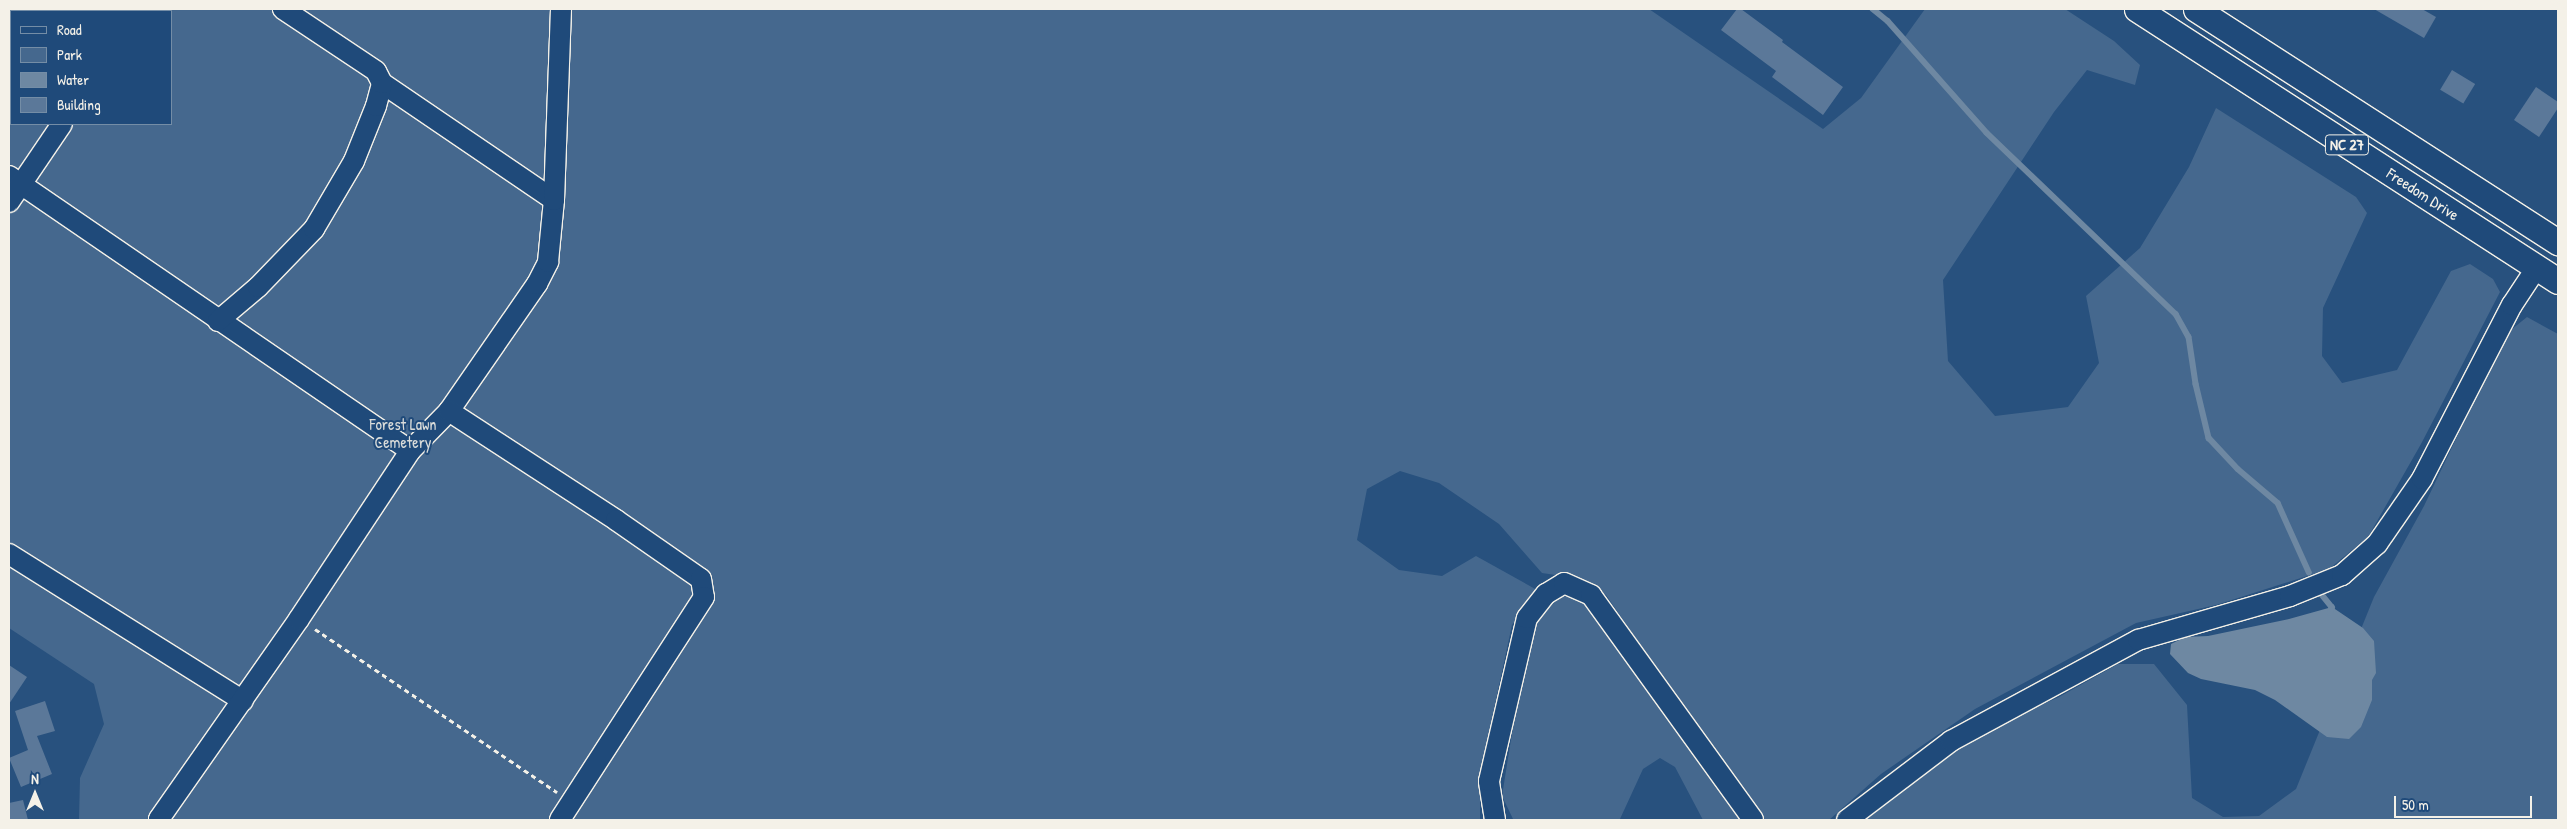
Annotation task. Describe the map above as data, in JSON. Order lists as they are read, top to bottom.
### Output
{
  "streets": {
    "main road": ["NC 27", "Freedom Drive"]
  },
  "parks": ["Forest Lawn Cemetery"],
  "legend": [
    "Road",
    "Park",
    "Water",
    "Building"
  ],
  "scale_bar": "50 m",
  "north": "top"
}
